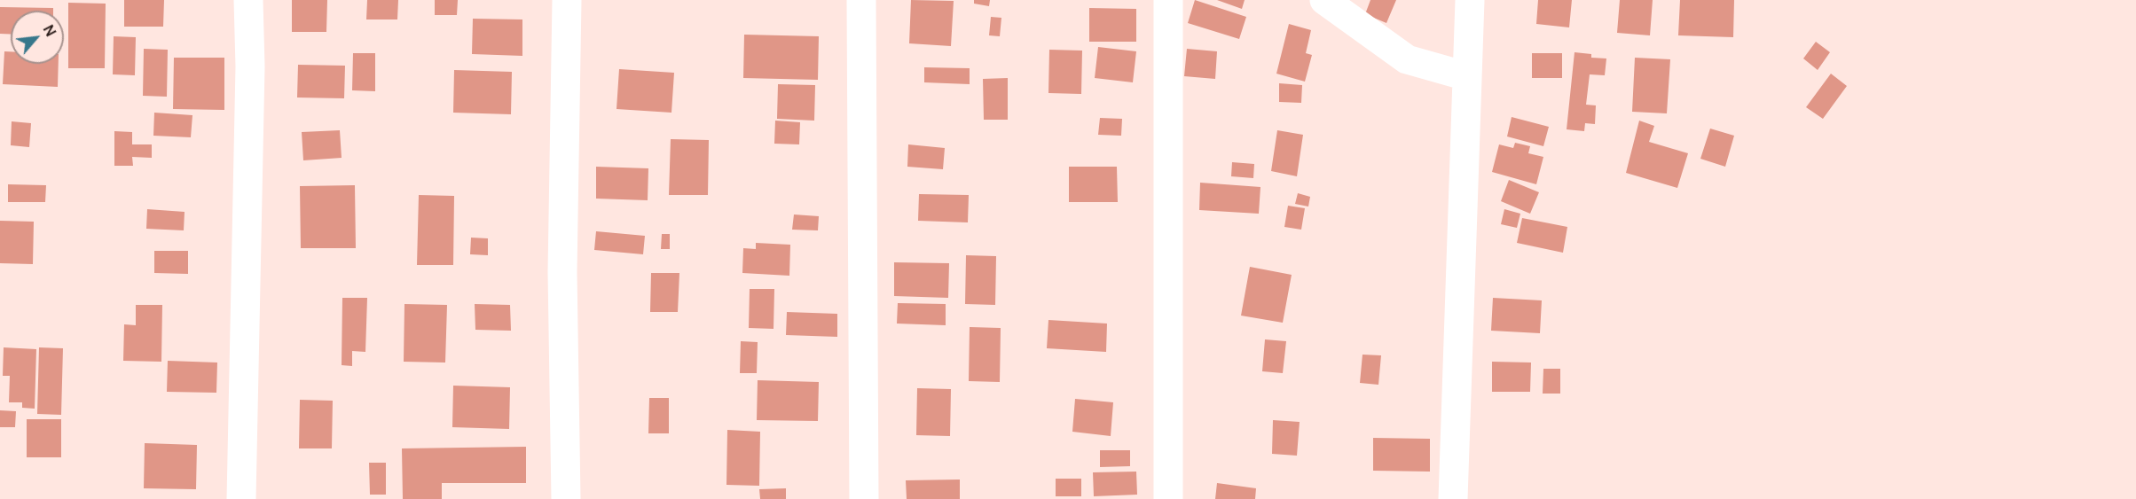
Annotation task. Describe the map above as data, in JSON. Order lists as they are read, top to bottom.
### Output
{
  "north": "top right"
}
